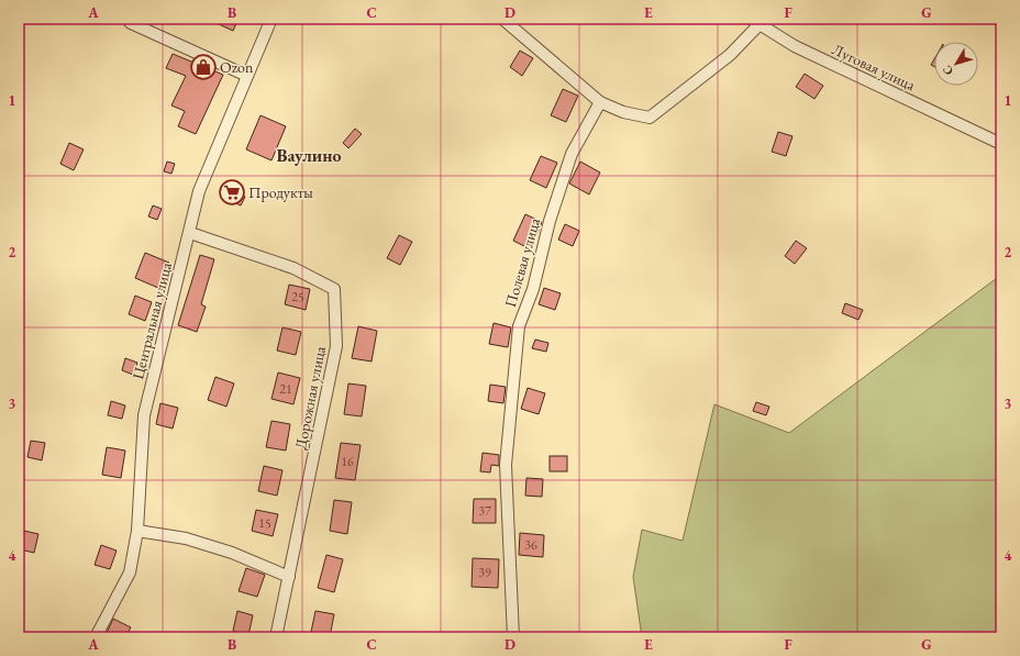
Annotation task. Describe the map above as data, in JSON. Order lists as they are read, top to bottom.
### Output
{
  "streets": {
    "street": [
      "Луговая улица",
      "Полевая улица",
      "Центральная улица",
      "Дорожная улица"
    ]
  },
  "crossings": [
    ["Центральная улица", "Дорожная улица"]
  ],
  "districts": ["Ваулино"],
  "places": {
    "shop": ["Ozon"],
    "supermarket": ["Продукты"]
  },
  "house_numbers": [
    "25",
    "21",
    "16",
    "37",
    "15",
    "36",
    "39"
  ],
  "north": "bottom left",
  "grid": {
    "columns": [
      "A",
      "B",
      "C",
      "D",
      "E",
      "F",
      "G"
    ],
    "rows": [
      "1",
      "2",
      "3",
      "4"
    ]
  }
}
